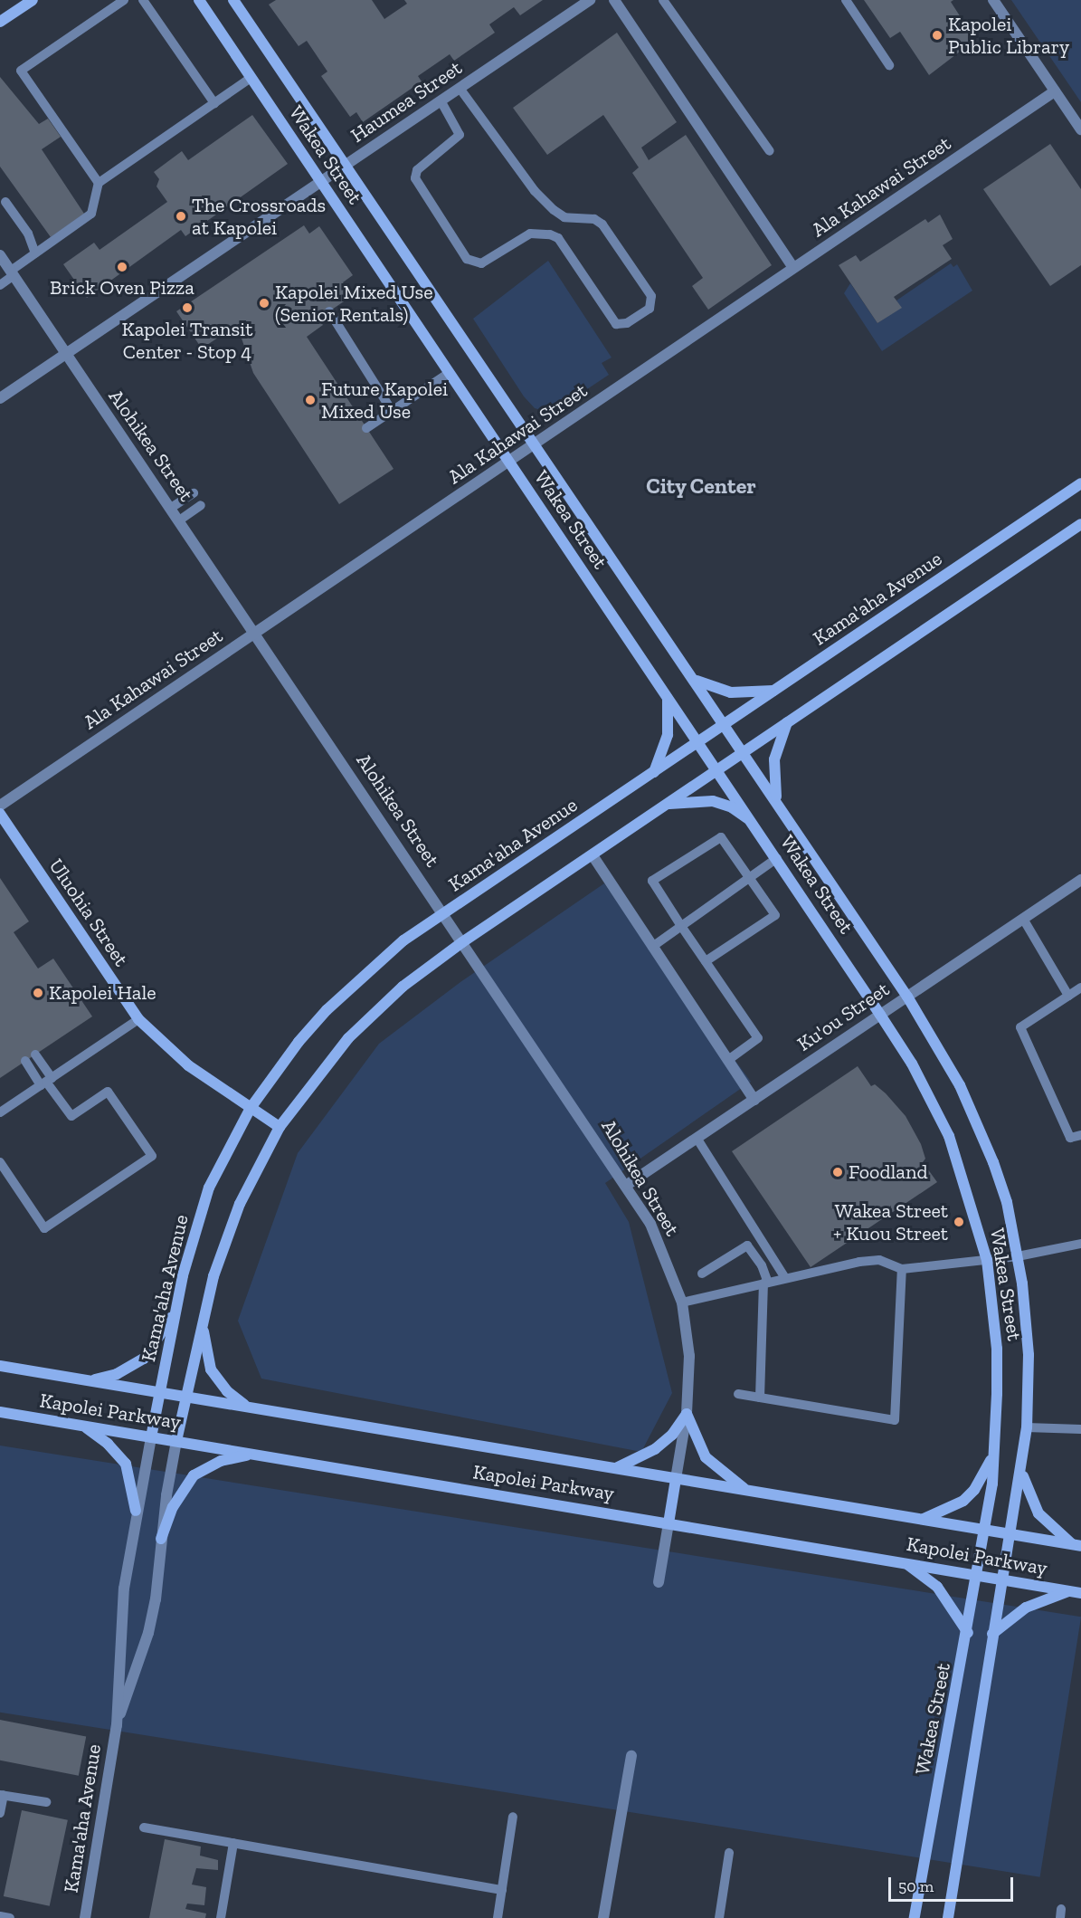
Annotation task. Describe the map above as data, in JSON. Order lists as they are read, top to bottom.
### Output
{
  "streets": {
    "street": [
      "Haumea Street",
      "Wakea Street",
      "Ala Kahawai Street",
      "Alohikea Street",
      "Kama'aha Avenue",
      "Uluohia Street",
      "Ku'ou Street",
      "Kapolei Parkway"
    ]
  },
  "crossings": [
    ["Haumea Street", "Wakea Street"],
    ["Haumea Street", "Alohikea Street"],
    ["Wakea Street", "Ala Kahawai Street"],
    ["Wakea Street", "Kama'aha Avenue"],
    ["Wakea Street", "Ku'ou Street"],
    ["Wakea Street", "Kapolei Parkway"],
    ["Ala Kahawai Street", "Alohikea Street"],
    ["Alohikea Street", "Kama'aha Avenue"],
    ["Alohikea Street", "Ku'ou Street"],
    ["Alohikea Street", "Kapolei Parkway"],
    ["Kama'aha Avenue", "Uluohia Street"],
    ["Kama'aha Avenue", "Kapolei Parkway"]
  ],
  "districts": ["City Center"],
  "places": [
    "Kapolei Public Library",
    "The Crossroads at Kapolei",
    "Brick Oven Pizza",
    "Kapolei Mixed Use (Senior Rentals)",
    "Kapolei Transit Center - Stop 4",
    "Future Kapolei Mixed Use",
    "Kapolei Hale",
    "Foodland",
    "Wakea Street + Kuou Street"
  ],
  "scale_bar": "50 m"
}
